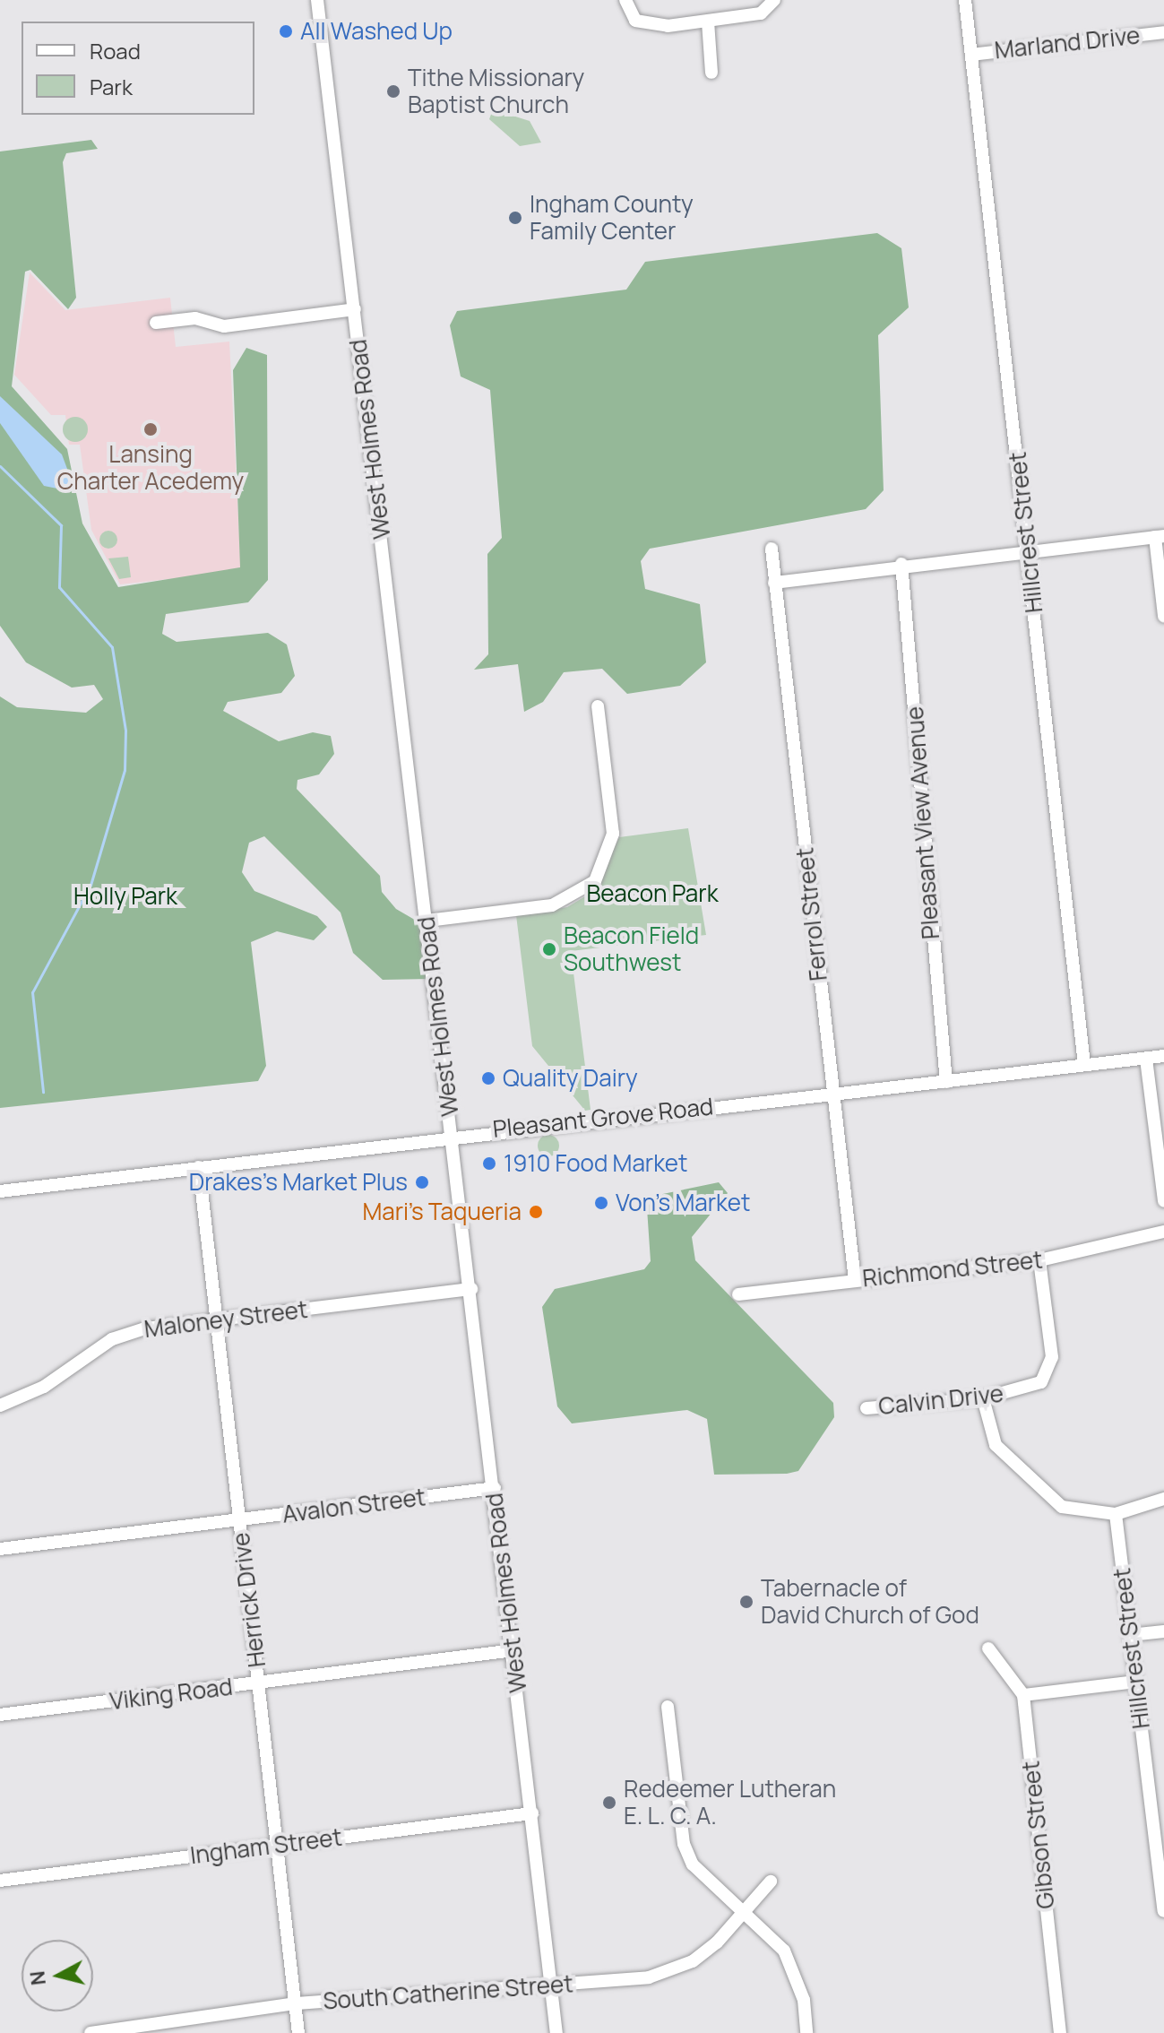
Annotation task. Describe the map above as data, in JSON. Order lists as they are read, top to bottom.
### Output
{
  "streets": {
    "street": [
      "Marland Drive",
      "West Holmes Road",
      "Hillcrest Street",
      "Pleasant View Avenue",
      "Ferrol Street",
      "Pleasant Grove Road",
      "Richmond Street",
      "Maloney Street",
      "Calvin Drive",
      "Avalon Street",
      "Herrick Drive",
      "Viking Road",
      "Gibson Street",
      "Ingham Street",
      "South Catherine Street"
    ]
  },
  "crossings": [
    ["Marland Drive", "Hillcrest Street"],
    ["West Holmes Road", "Pleasant Grove Road"],
    ["West Holmes Road", "Maloney Street"],
    ["West Holmes Road", "Avalon Street"],
    ["West Holmes Road", "Viking Road"],
    ["West Holmes Road", "Ingham Street"],
    ["West Holmes Road", "South Catherine Street"],
    ["Hillcrest Street", "Pleasant Grove Road"],
    ["Pleasant View Avenue", "Pleasant Grove Road"],
    ["Ferrol Street", "Pleasant Grove Road"],
    ["Ferrol Street", "Richmond Street"],
    ["Pleasant Grove Road", "Herrick Drive"],
    ["Richmond Street", "Calvin Drive"],
    ["Maloney Street", "Herrick Drive"],
    ["Avalon Street", "Herrick Drive"],
    ["Herrick Drive", "Viking Road"],
    ["Herrick Drive", "Ingham Street"],
    ["Herrick Drive", "South Catherine Street"]
  ],
  "parks": ["Beacon Park", "Holly Park"],
  "places": [
    "All Washed Up",
    "Tithe Missionary Baptist Church",
    "Ingham County Family Center",
    "Lansing Charter Acedemy",
    "Beacon Field Southwest",
    "Quality Dairy",
    "1910 Food Market",
    "Drakes's Market Plus",
    "Von's Market",
    "Mari's Taqueria",
    "Tabernacle of David Church of God",
    "Redeemer Lutheran E. L. C. A."
  ],
  "legend": ["Road", "Park"],
  "north": "left"
}
